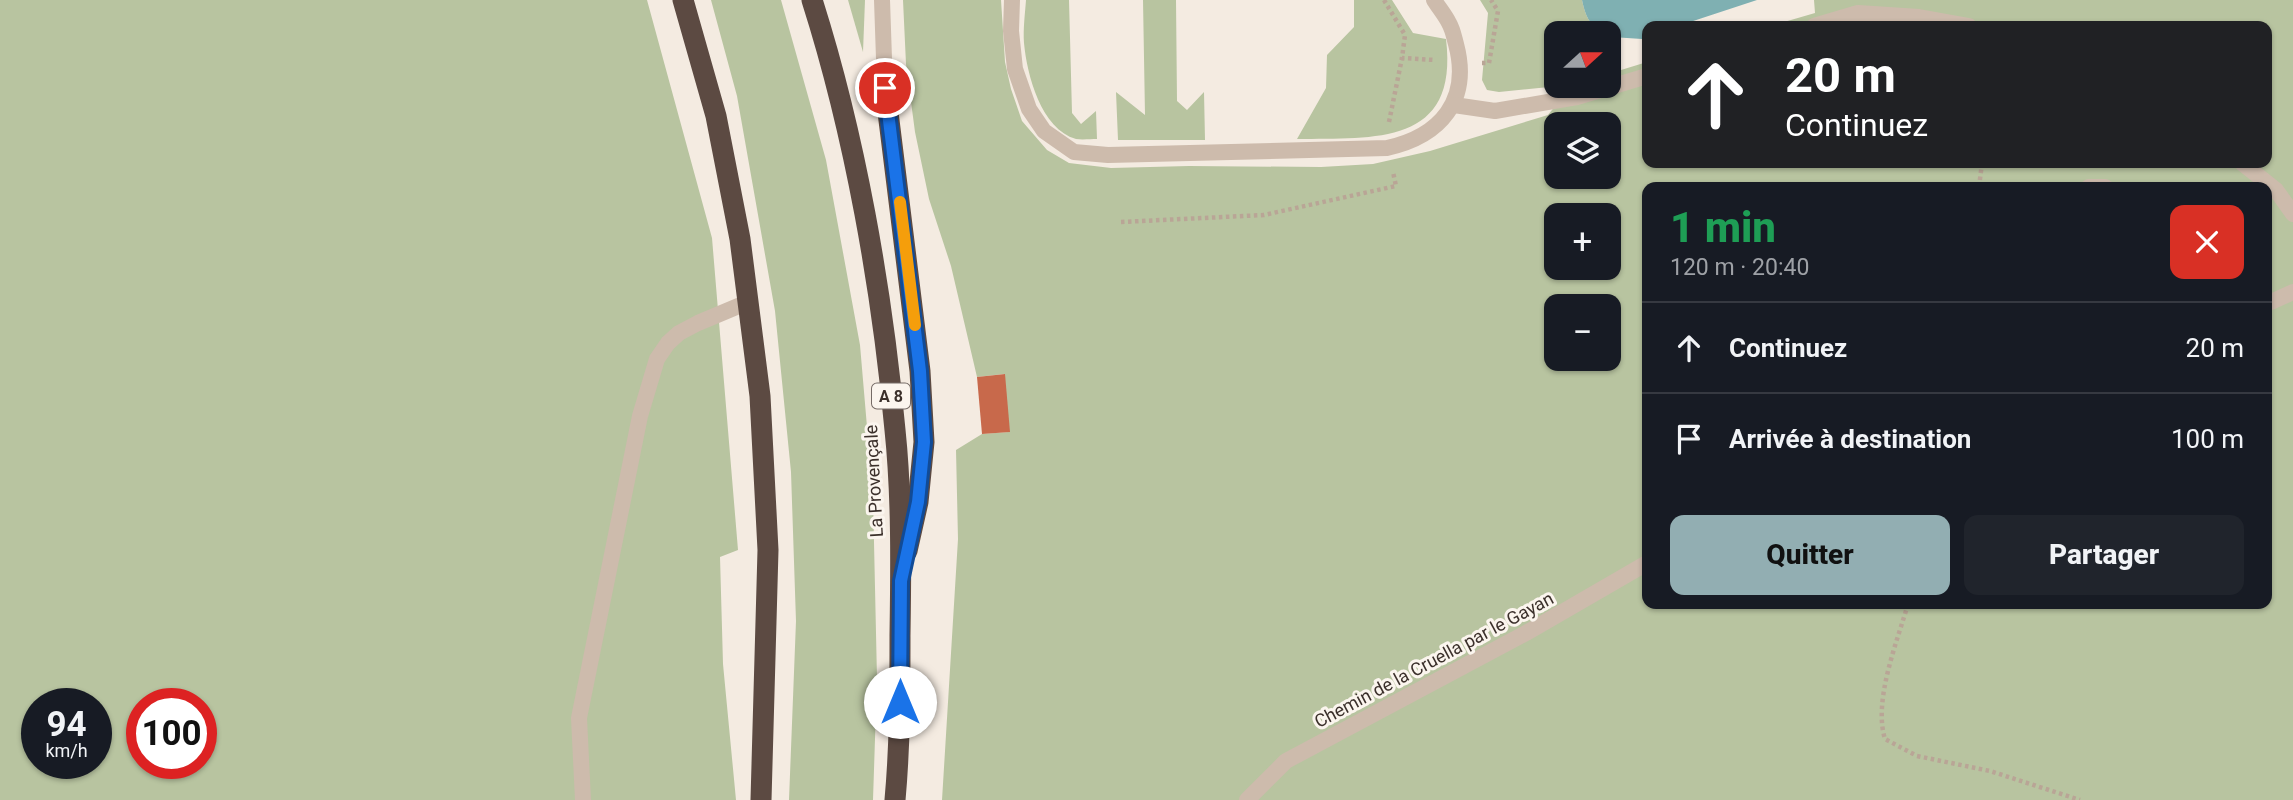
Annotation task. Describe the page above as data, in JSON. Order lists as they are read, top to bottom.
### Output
{
  "streets": {
    "highway": ["A 8", "La Provençale"],
    "lane": ["Chemin de la Cruella par le Gayan"]
  },
  "north": "right",
  "page": {
    "map_buttons": ["+", "−"],
    "turn": ["20 m", "Continuez"],
    "heading": ["1 min", "120 m · 20:40"],
    "list": [
      {
        "name": "Continuez",
        "value": "20 m"
      },
      {
        "name": "Arrivée à destination",
        "value": "100 m"
      }
    ],
    "buttons": ["Quitter", "Partager"],
    "speed": "94 km/h",
    "limit": "100"
  }
}
